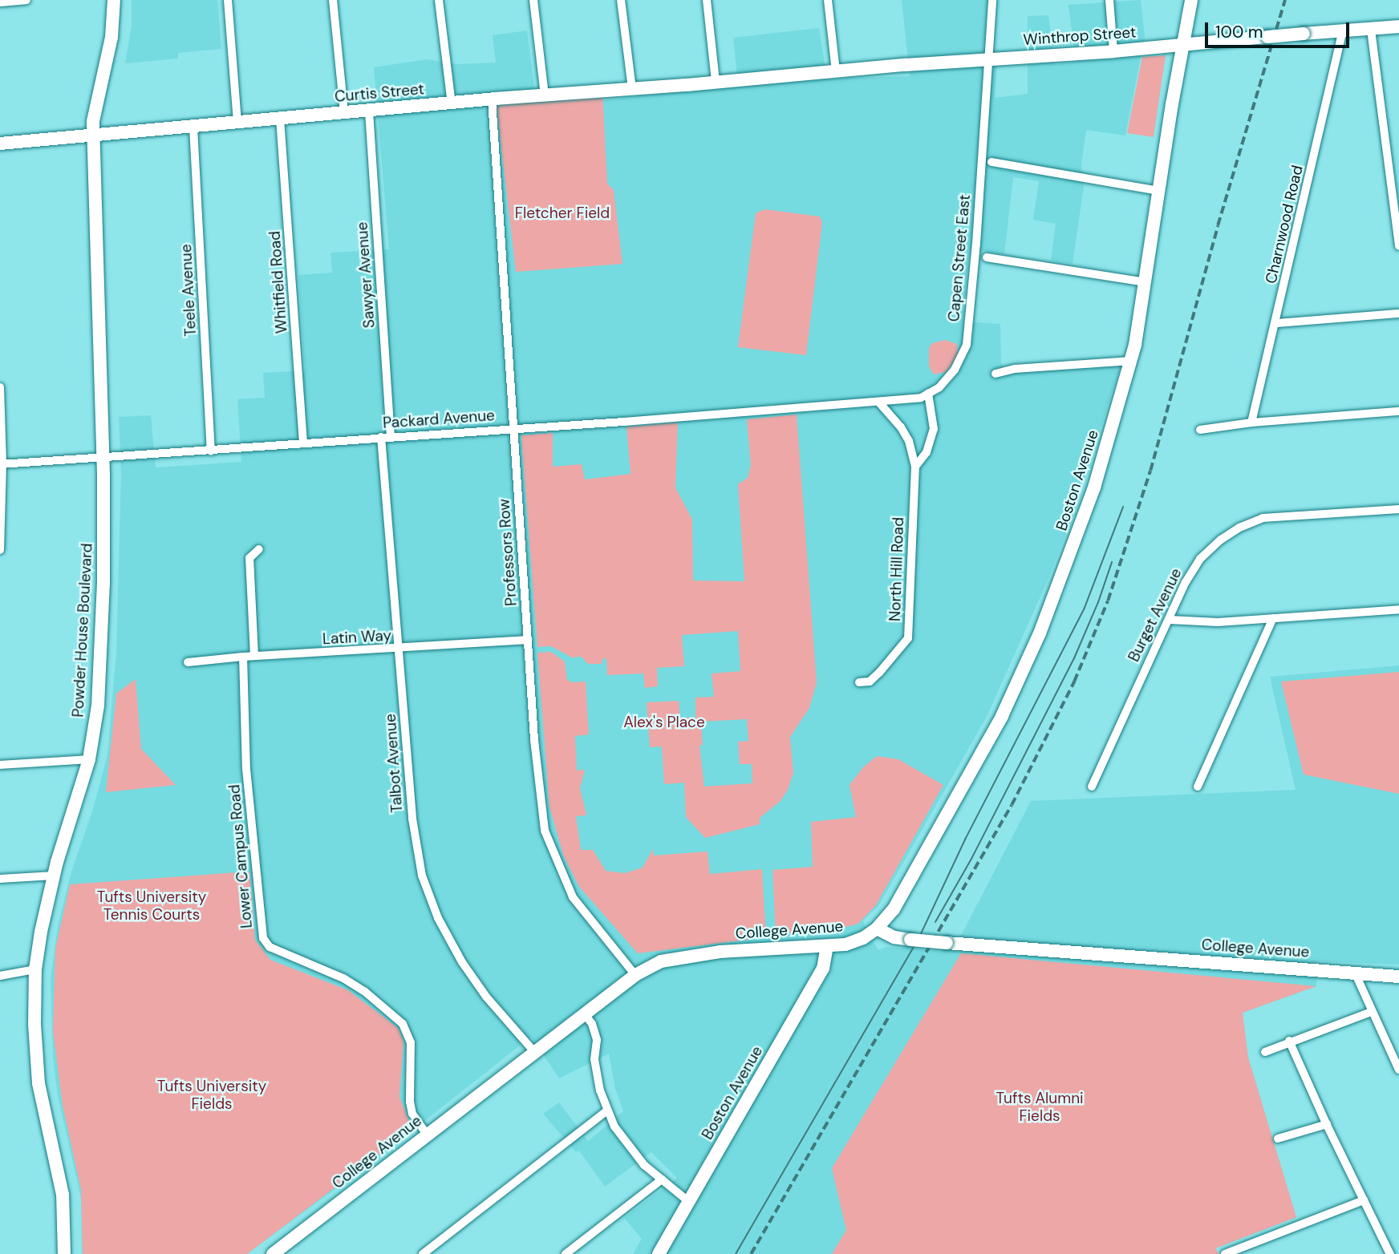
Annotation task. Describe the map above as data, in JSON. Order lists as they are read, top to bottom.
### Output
{
  "streets": {
    "main road": [
      "Winthrop Street",
      "Curtis Street",
      "Boston Avenue",
      "Powder House Boulevard",
      "College Avenue"
    ],
    "street": [
      "Charnwood Road",
      "Capen Street East",
      "Sawyer Avenue",
      "Whitfield Road",
      "Teele Avenue",
      "Packard Avenue",
      "Professors Row",
      "North Hill Road",
      "Burget Avenue",
      "Latin Way",
      "Talbot Avenue",
      "Lower Campus Road"
    ]
  },
  "crossings": [
    ["Winthrop Street", "Curtis Street"],
    ["Winthrop Street", "Charnwood Road"],
    ["Winthrop Street", "Capen Street East"],
    ["Winthrop Street", "Boston Avenue"],
    ["Curtis Street", "Sawyer Avenue"],
    ["Curtis Street", "Whitfield Road"],
    ["Curtis Street", "Teele Avenue"],
    ["Curtis Street", "Professors Row"],
    ["Curtis Street", "Powder House Boulevard"],
    ["Capen Street East", "Packard Avenue"],
    ["Capen Street East", "North Hill Road"],
    ["Sawyer Avenue", "Packard Avenue"],
    ["Sawyer Avenue", "Talbot Avenue"],
    ["Whitfield Road", "Packard Avenue"],
    ["Teele Avenue", "Packard Avenue"],
    ["Packard Avenue", "Professors Row"],
    ["Packard Avenue", "North Hill Road"],
    ["Packard Avenue", "Powder House Boulevard"],
    ["Packard Avenue", "Talbot Avenue"],
    ["Boston Avenue", "College Avenue"],
    ["Professors Row", "Latin Way"],
    ["Professors Row", "College Avenue"],
    ["Latin Way", "Talbot Avenue"],
    ["Latin Way", "Lower Campus Road"],
    ["Talbot Avenue", "College Avenue"],
    ["Lower Campus Road", "College Avenue"]
  ],
  "parks": [
    "Fletcher Field",
    "Alex's Place",
    "Tufts University Tennis Courts",
    "Tufts University Fields",
    "Tufts Alumni Fields"
  ],
  "scale_bar": "100 m"
}
